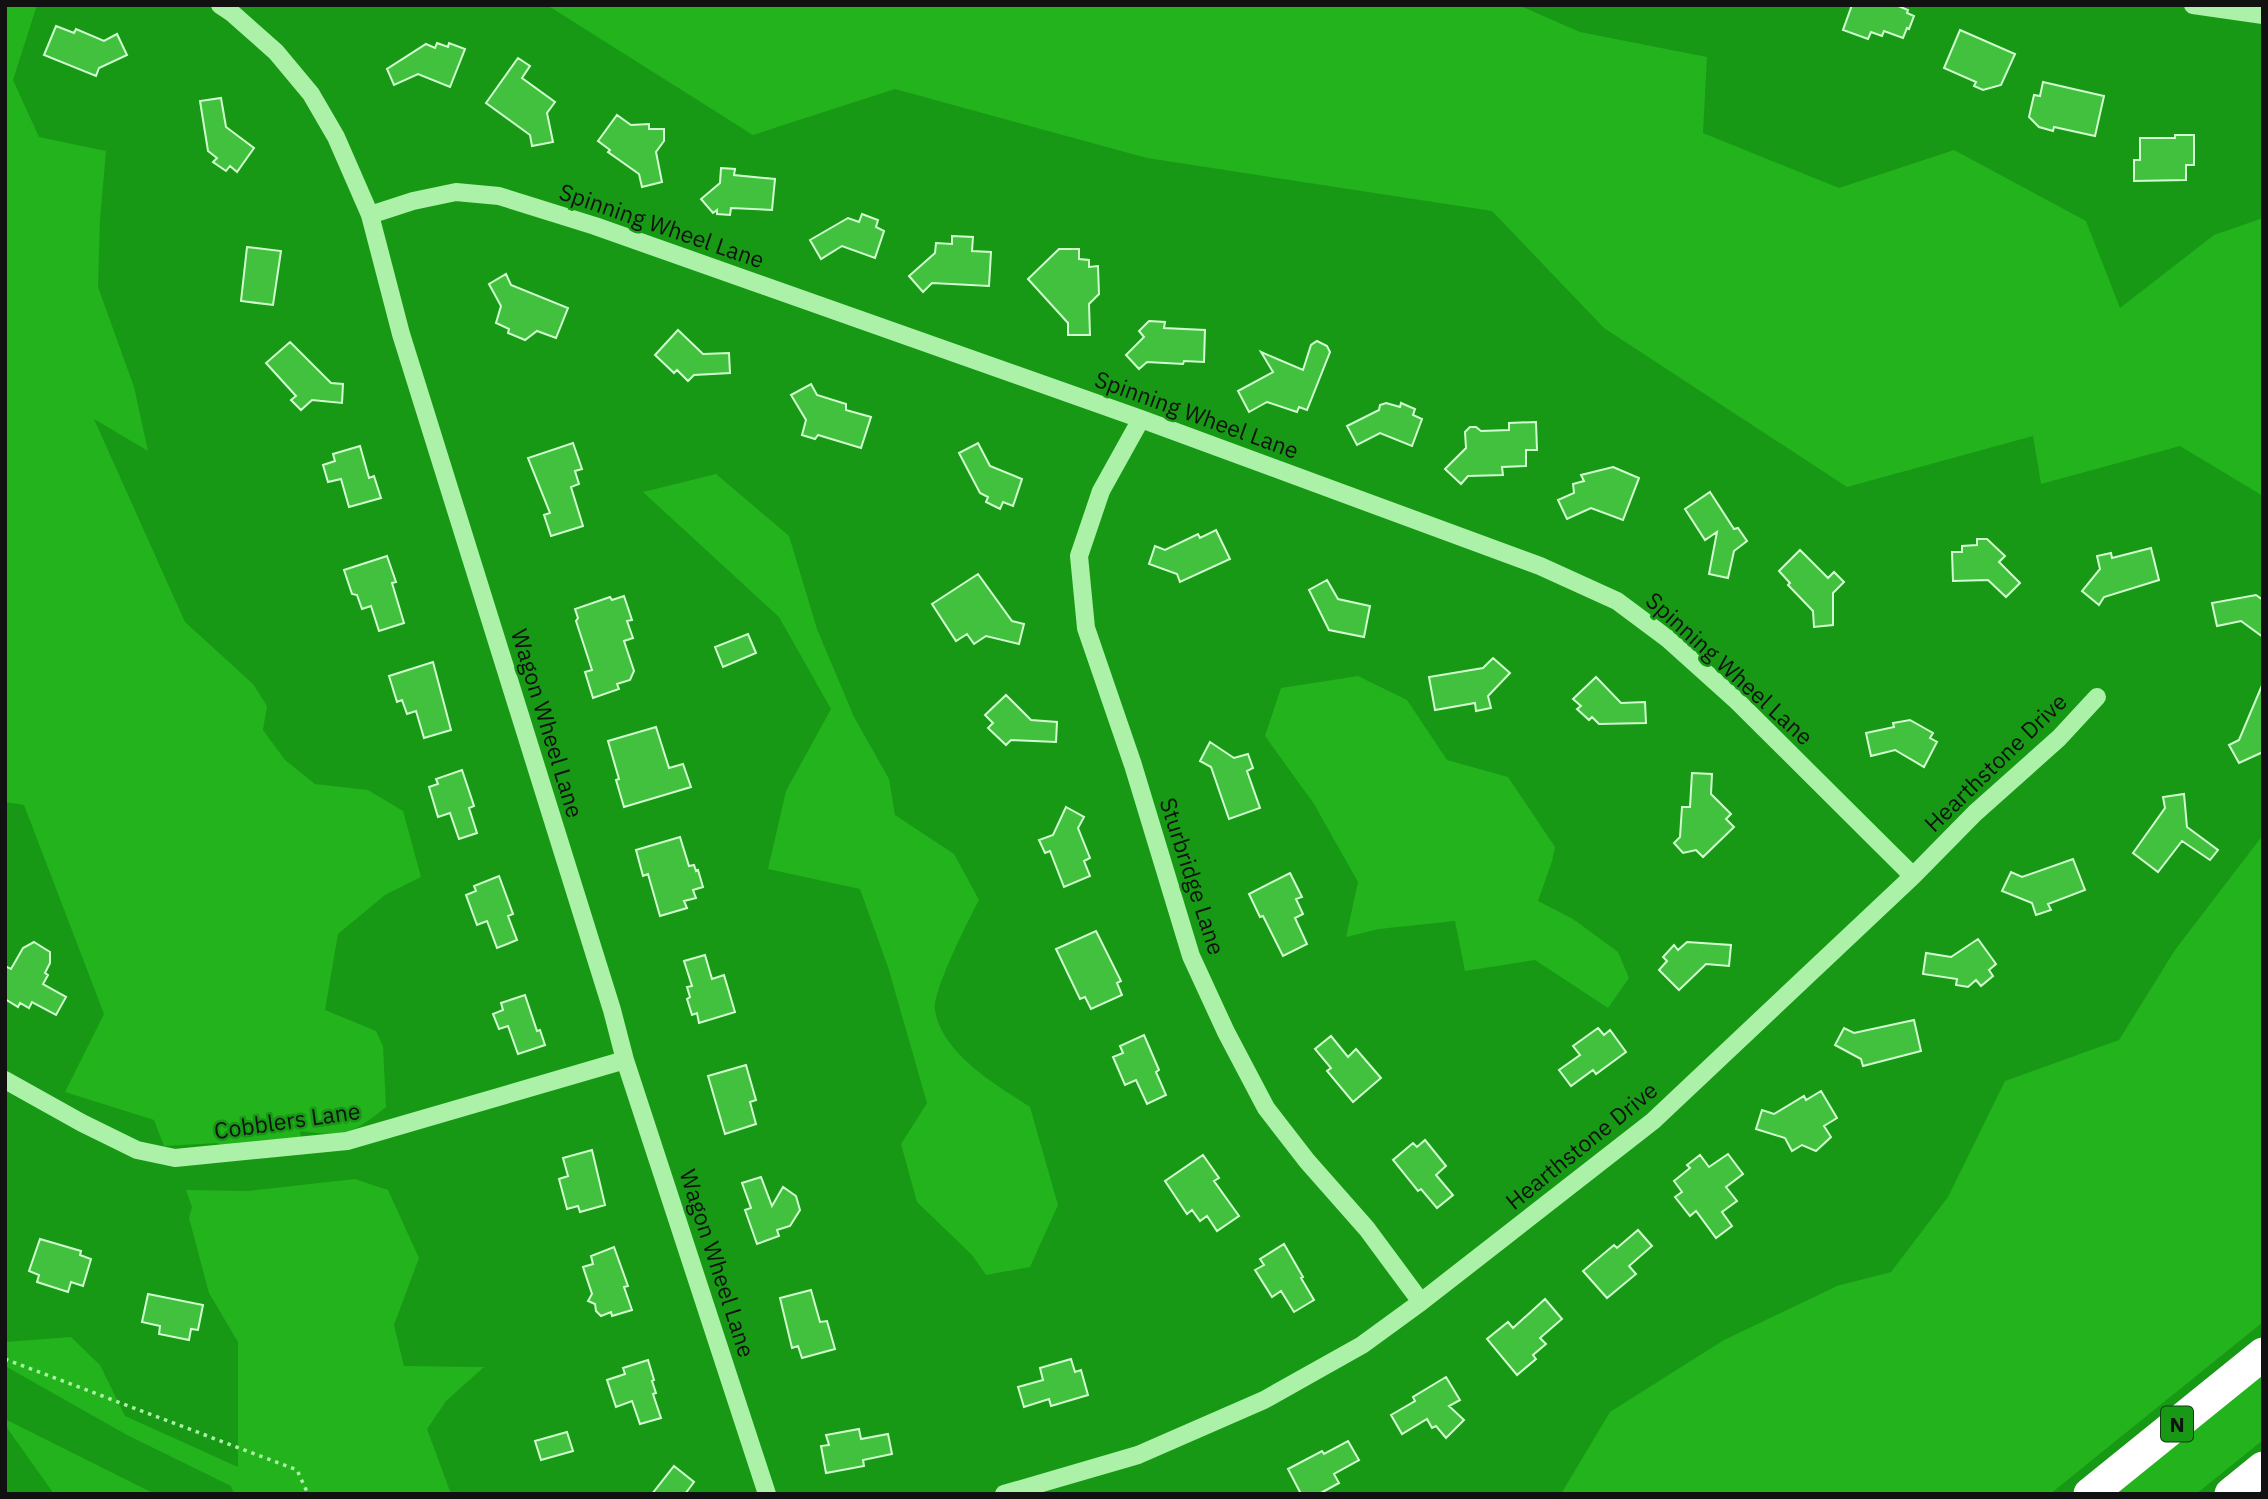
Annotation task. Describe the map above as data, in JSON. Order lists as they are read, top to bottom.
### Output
{
  "streets": {
    "highway": ["N"],
    "street": [
      "Spinning Wheel Lane",
      "Wagon Wheel Lane",
      "Hearthstone Drive",
      "Sturbridge Lane",
      "Cobblers Lane"
    ]
  },
  "crossings": [
    ["Spinning Wheel Lane", "Wagon Wheel Lane"],
    ["Spinning Wheel Lane", "Hearthstone Drive"],
    ["Spinning Wheel Lane", "Sturbridge Lane"],
    ["Wagon Wheel Lane", "Cobblers Lane"],
    ["Hearthstone Drive", "Sturbridge Lane"]
  ]
}
